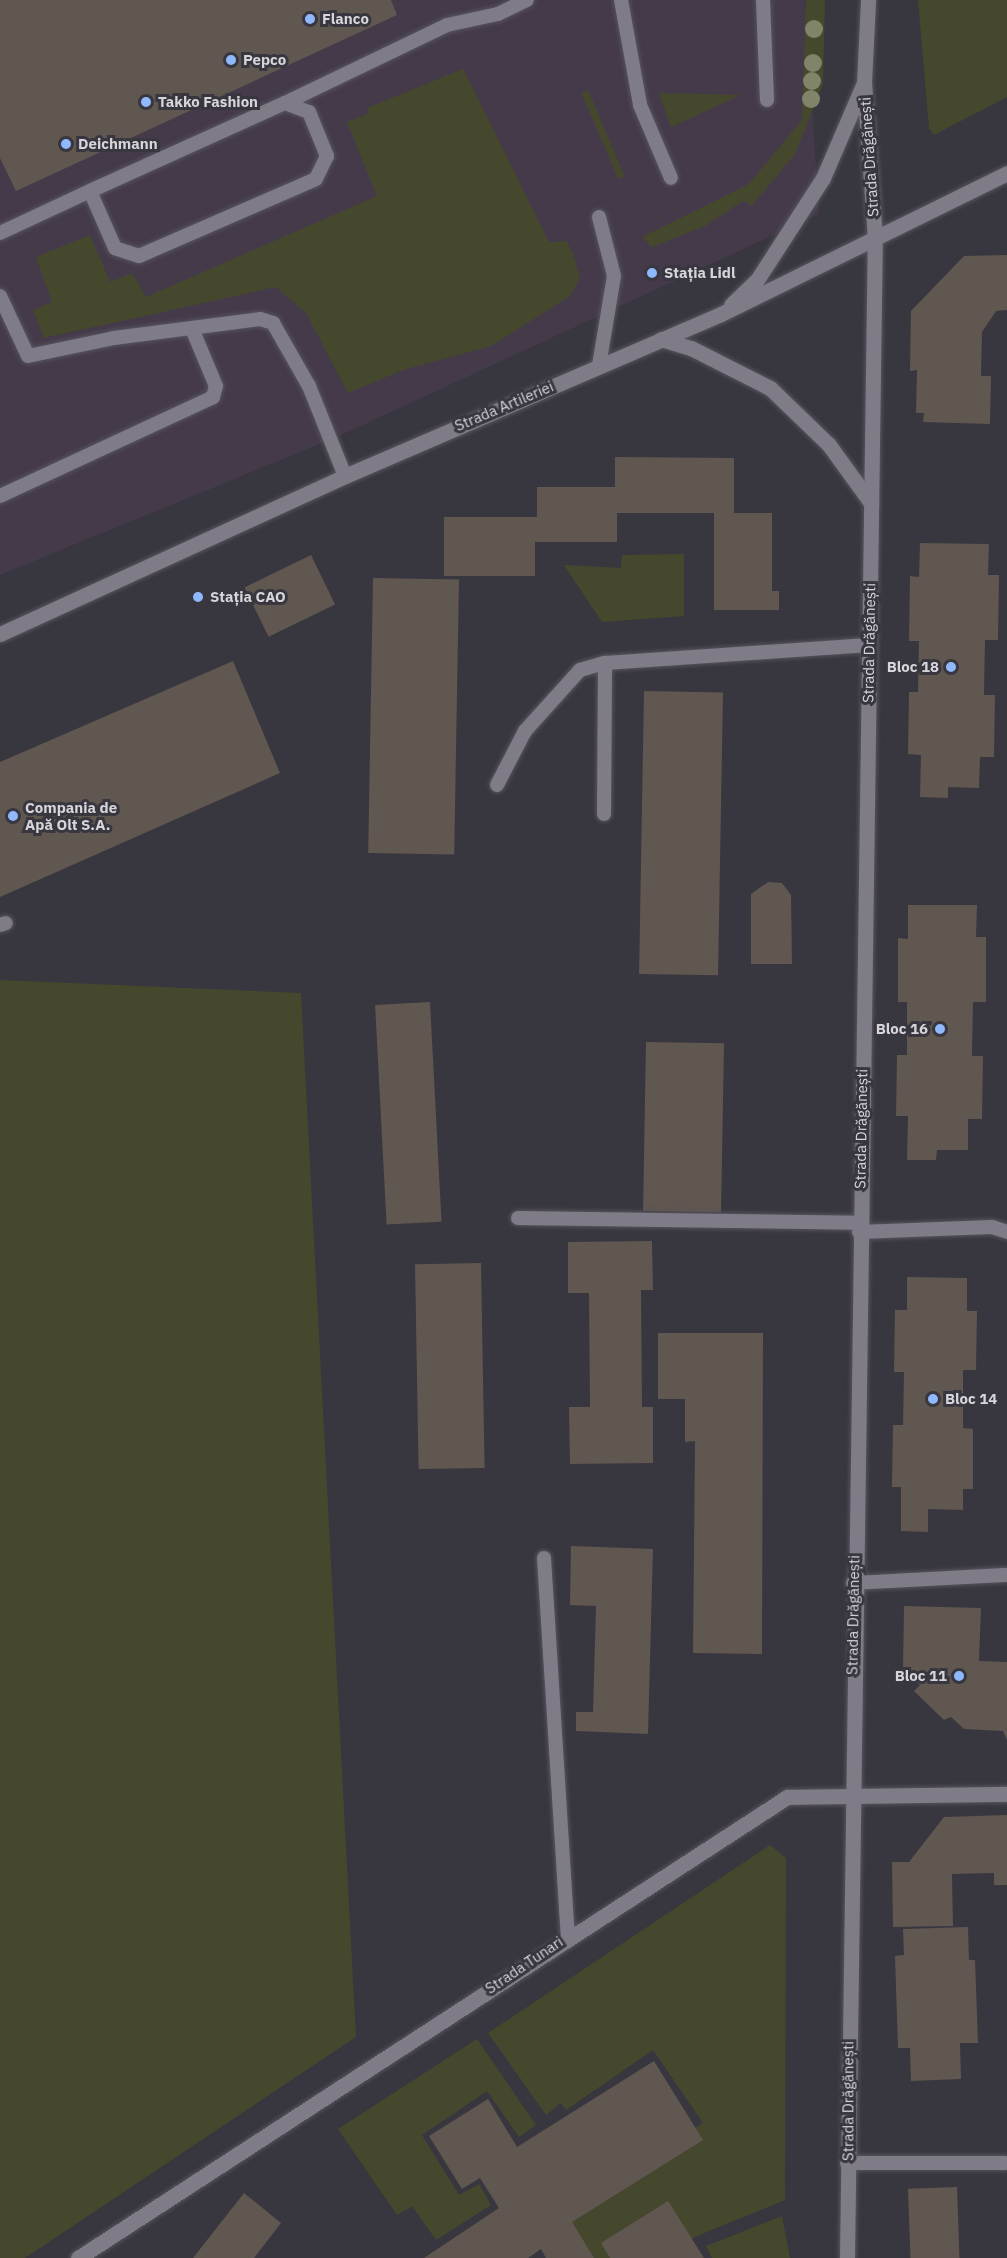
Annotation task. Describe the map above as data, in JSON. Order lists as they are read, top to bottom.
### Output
{
  "streets": {
    "street": ["Strada Drăgănești", "Strada Artileriei", "Strada Tunari"]
  },
  "crossings": [
    ["Strada Drăgănești", "Strada Artileriei"],
    ["Strada Drăgănești", "Strada Tunari"]
  ],
  "places": [
    "Flanco",
    "Pepco",
    "Takko Fashion",
    "Deichmann",
    "Stația Lidl",
    "Stația CAO",
    "Bloc 18",
    "Compania de Apă Olt S.A.",
    "Bloc 16",
    "Bloc 14",
    "Bloc 11"
  ]
}
